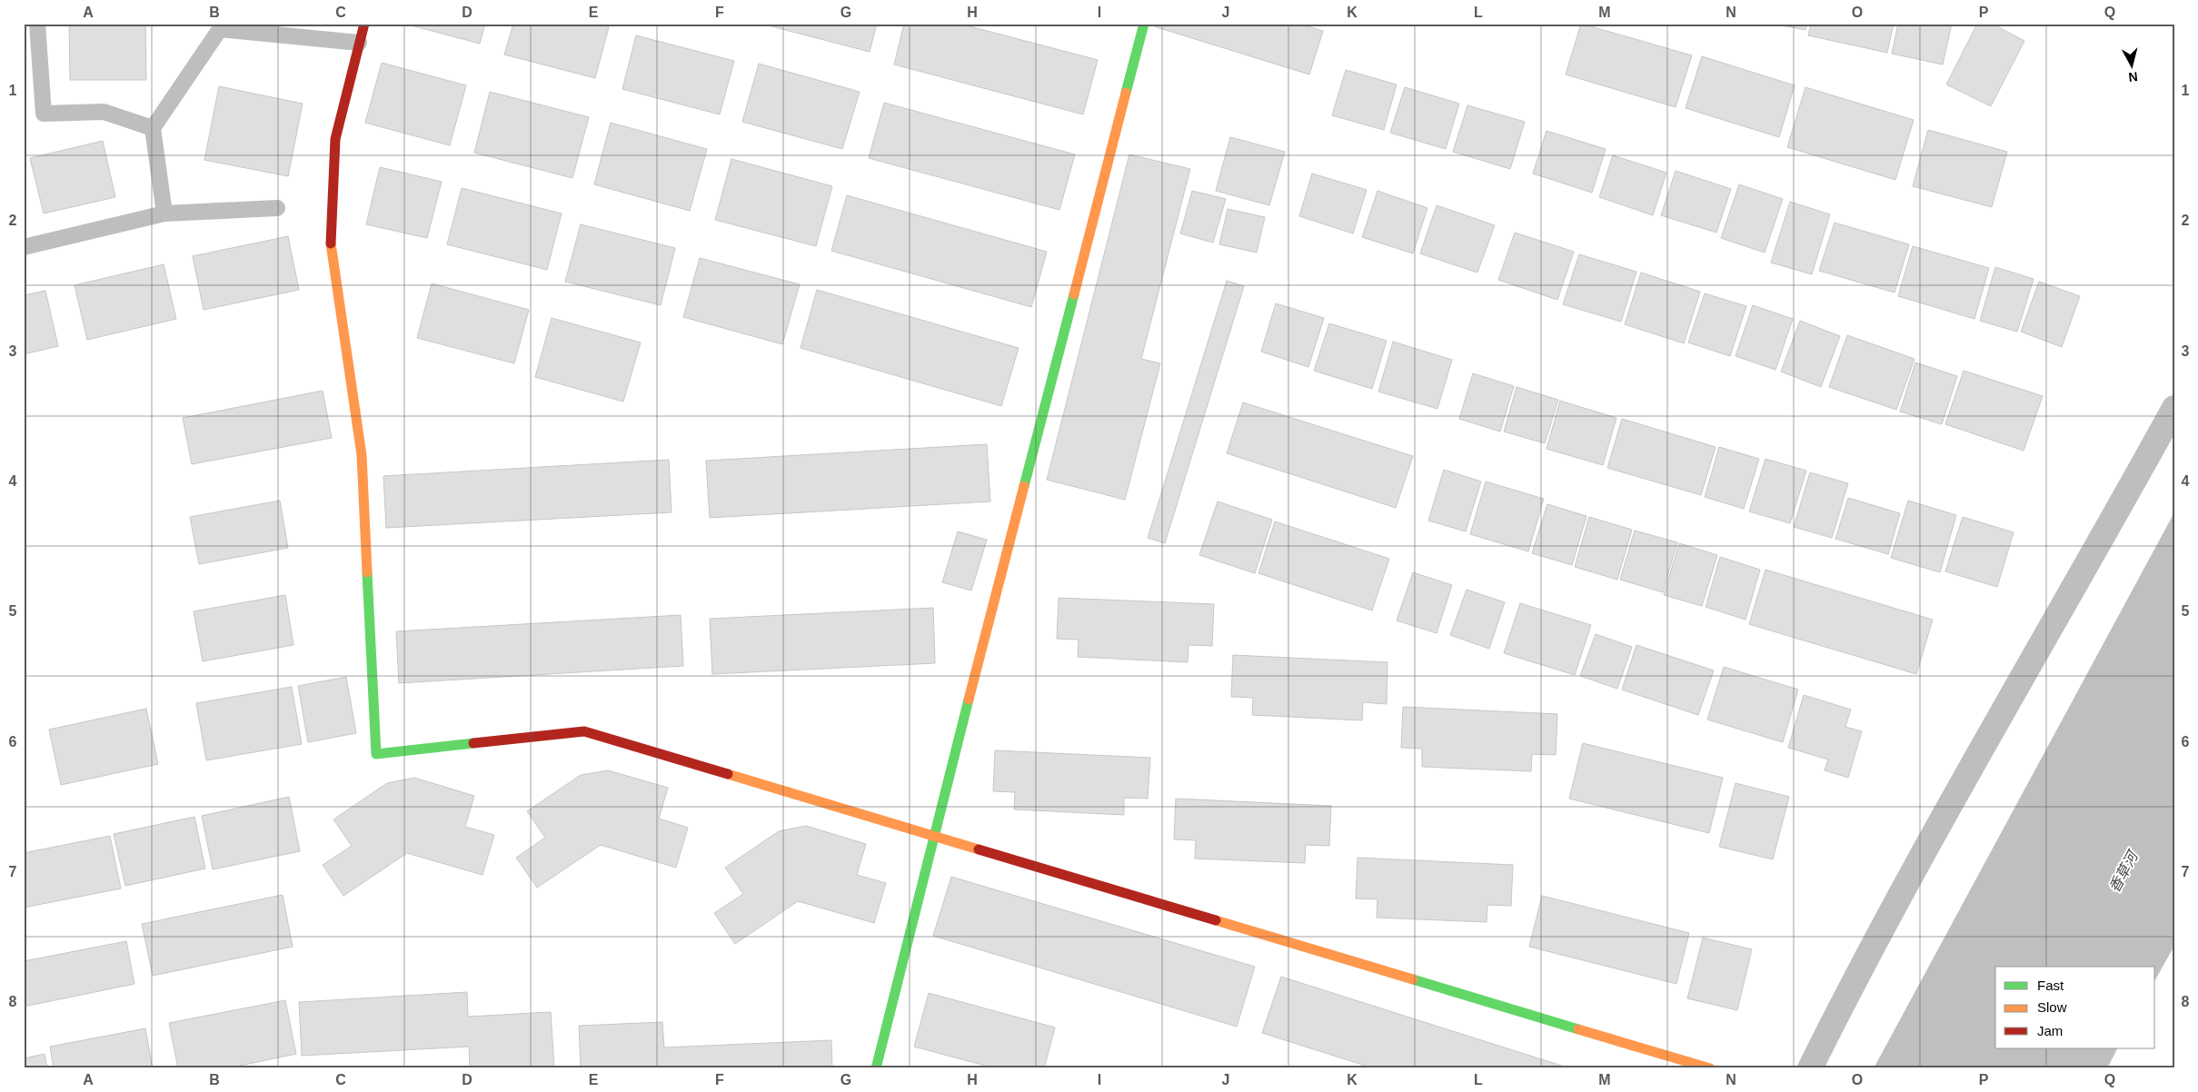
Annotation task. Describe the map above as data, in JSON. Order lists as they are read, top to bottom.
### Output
{
  "water": ["香草河"],
  "legend": ["Fast", "Slow", "Jam"],
  "north": "bottom",
  "grid": {
    "columns": [
      "A",
      "B",
      "C",
      "D",
      "E",
      "F",
      "G",
      "H",
      "I",
      "J",
      "K",
      "L",
      "M",
      "N",
      "O",
      "P",
      "Q"
    ],
    "rows": [
      "1",
      "2",
      "3",
      "4",
      "5",
      "6",
      "7",
      "8"
    ]
  }
}
